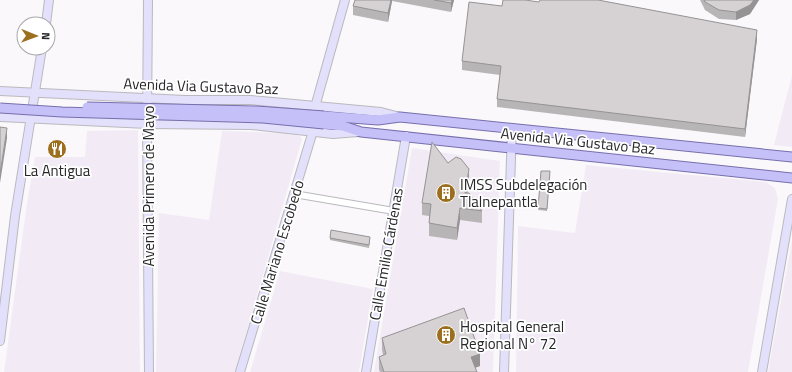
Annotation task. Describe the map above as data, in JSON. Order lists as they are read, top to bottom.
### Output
{
  "streets": {
    "main road": ["Avenida Via Gustavo Baz"],
    "street": ["Avenida Primero de Mayo", "Calle Mariano Escobedo", "Calle Emilio Cárdenas"]
  },
  "crossings": [
    ["Avenida Via Gustavo Baz", "Avenida Primero de Mayo"],
    ["Avenida Via Gustavo Baz", "Calle Mariano Escobedo"],
    ["Avenida Via Gustavo Baz", "Calle Emilio Cárdenas"]
  ],
  "places": {
    "restaurant": ["La Antigua"],
    "building": ["IMSS Subdelegación Tlalnepantla", "Hospital General Regional N° 72"]
  },
  "north": "right"
}
